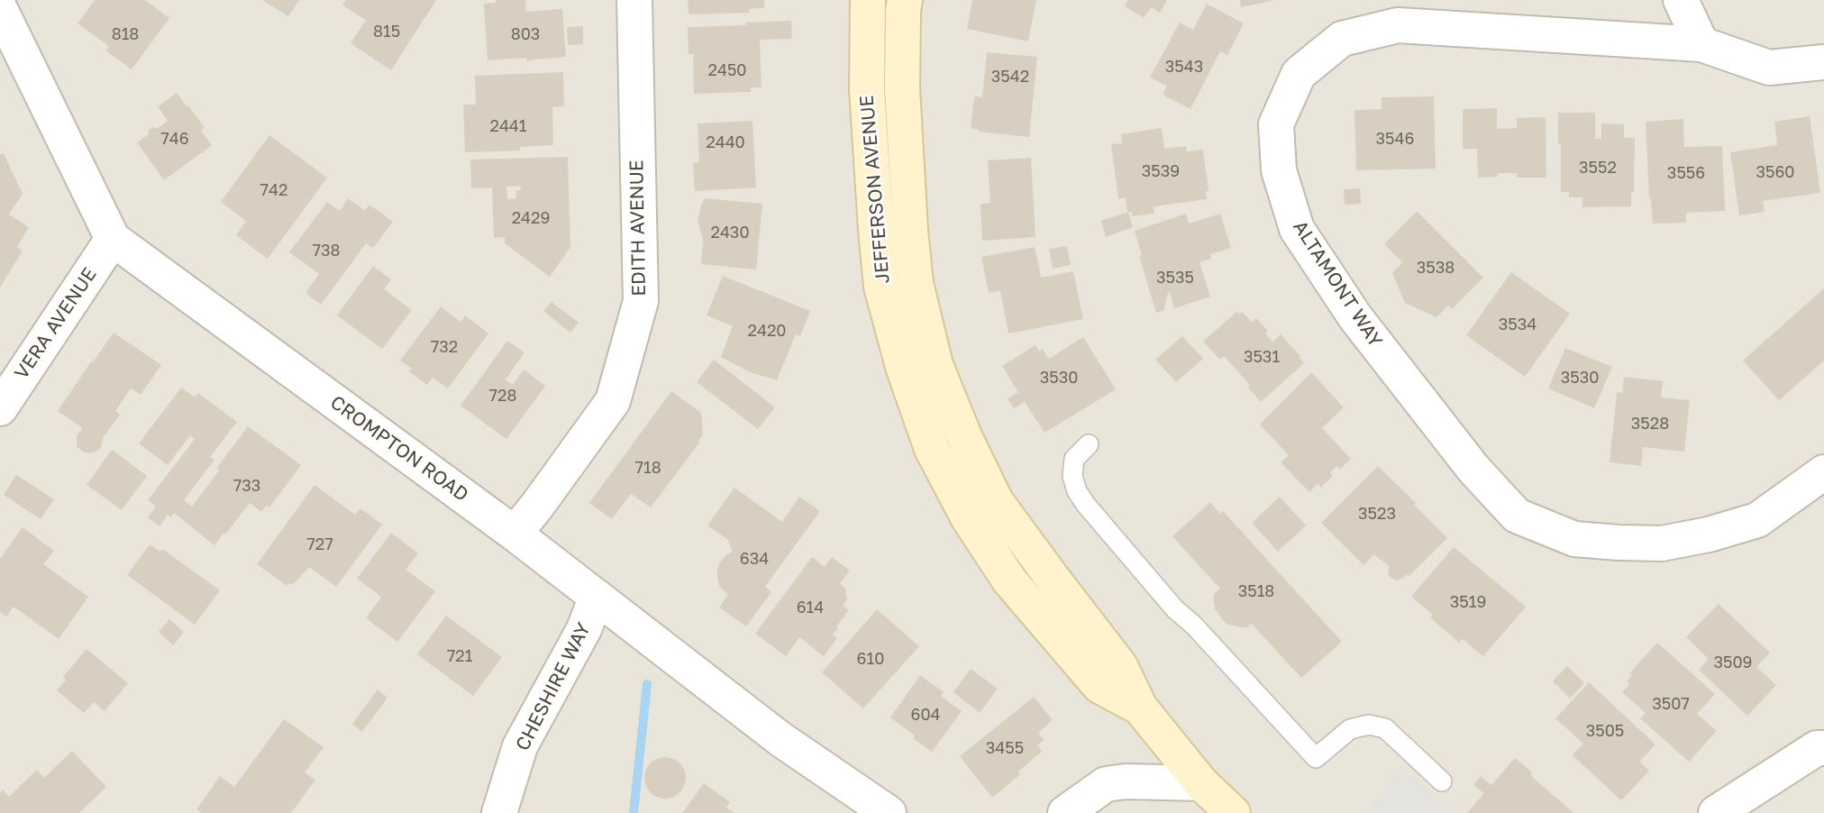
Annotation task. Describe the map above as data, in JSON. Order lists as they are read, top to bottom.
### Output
{
  "streets": {
    "main road": ["JEFFERSON AVENUE"],
    "street": [
      "EDITH AVENUE",
      "ALTAMONT WAY",
      "VERA AVENUE",
      "CROMPTON ROAD",
      "CHESHIRE WAY"
    ]
  },
  "crossings": [
    ["EDITH AVENUE", "CROMPTON ROAD"],
    ["VERA AVENUE", "CROMPTON ROAD"],
    ["CROMPTON ROAD", "CHESHIRE WAY"]
  ],
  "house_numbers": [
    "815",
    "818",
    "803",
    "3543",
    "2450",
    "3542",
    "2441",
    "746",
    "3546",
    "2440",
    "3552",
    "3539",
    "3560",
    "3556",
    "742",
    "2429",
    "2430",
    "738",
    "3538",
    "3535",
    "3534",
    "2420",
    "732",
    "3531",
    "3530",
    "3530",
    "728",
    "3528",
    "718",
    "733",
    "3523",
    "727",
    "634",
    "3518",
    "3519",
    "614",
    "721",
    "610",
    "3509",
    "3507",
    "604",
    "3505",
    "3455"
  ]
}
